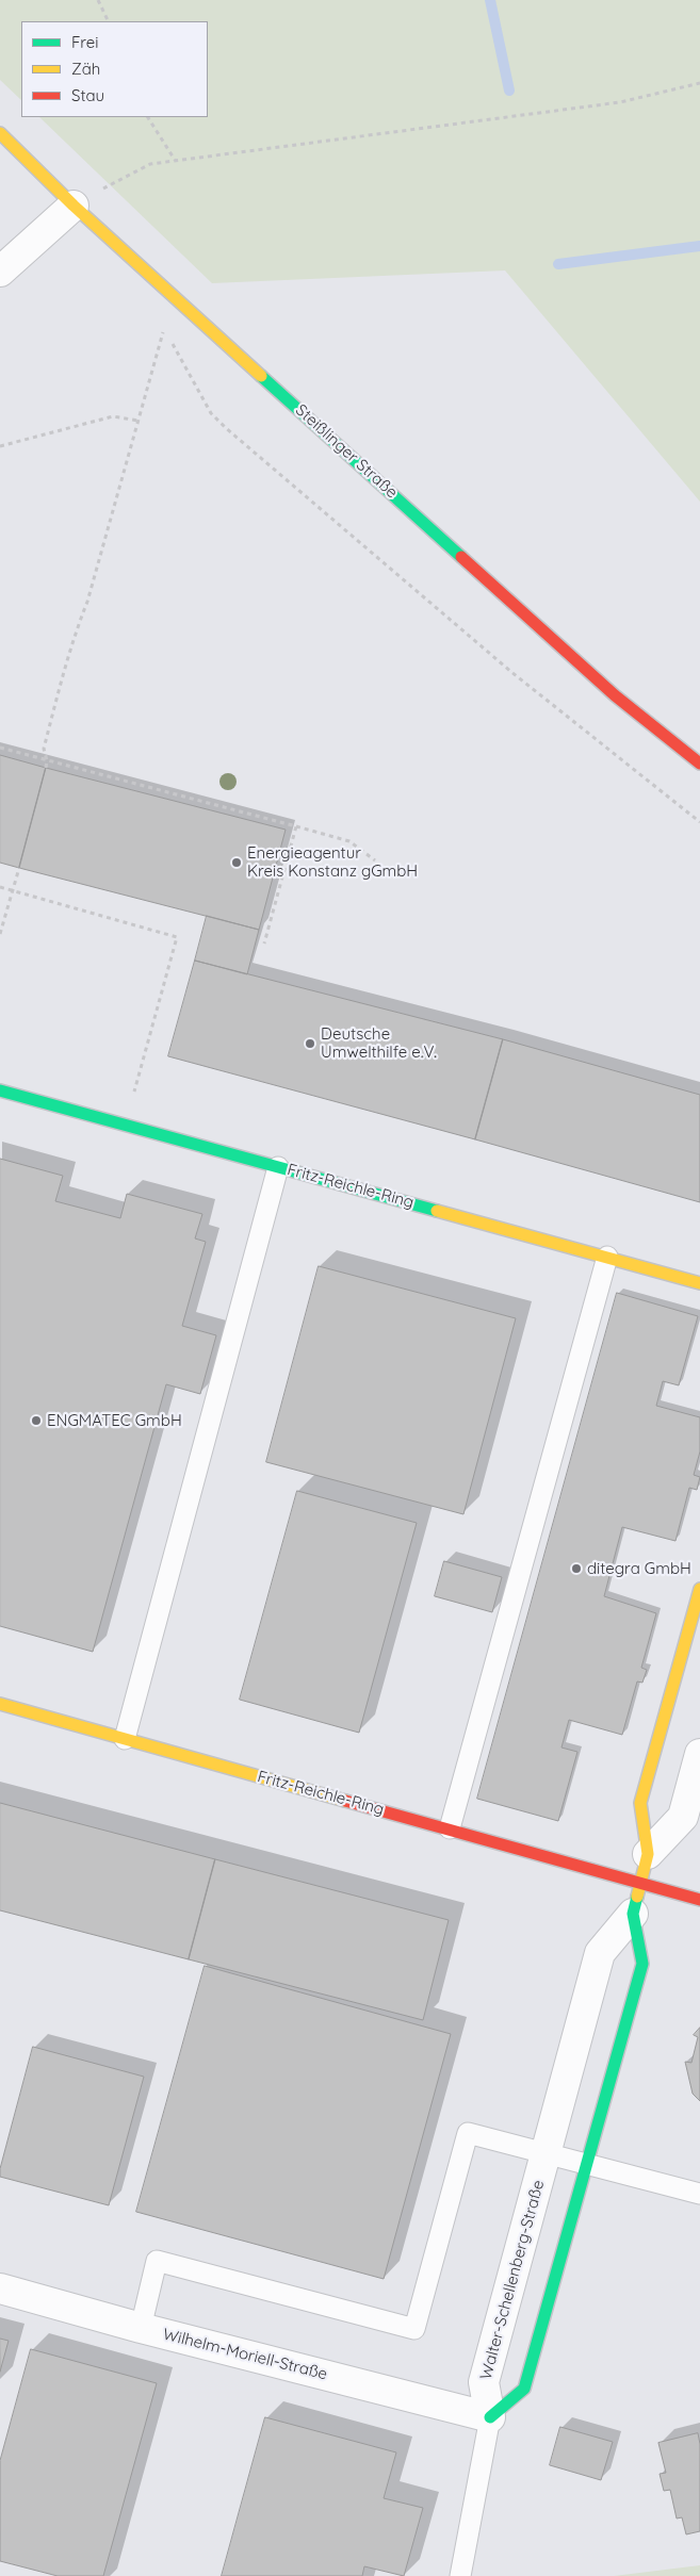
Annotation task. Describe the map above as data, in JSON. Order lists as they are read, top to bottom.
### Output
{
  "streets": {
    "street": [
      "Steißlinger Straße",
      "Fritz-Reichle-Ring",
      "Walter-Schellenberg-Straße",
      "Wilhelm-Moriell-Straße"
    ]
  },
  "crossings": [
    ["Fritz-Reichle-Ring", "Walter-Schellenberg-Straße"],
    ["Walter-Schellenberg-Straße", "Wilhelm-Moriell-Straße"]
  ],
  "places": [
    "Energieagentur Kreis Konstanz gGmbH",
    "Deutsche Umwelthilfe e.V.",
    "ENGMATEC GmbH",
    "ditegra GmbH"
  ],
  "legend": ["Frei", "Zäh", "Stau"]
}
